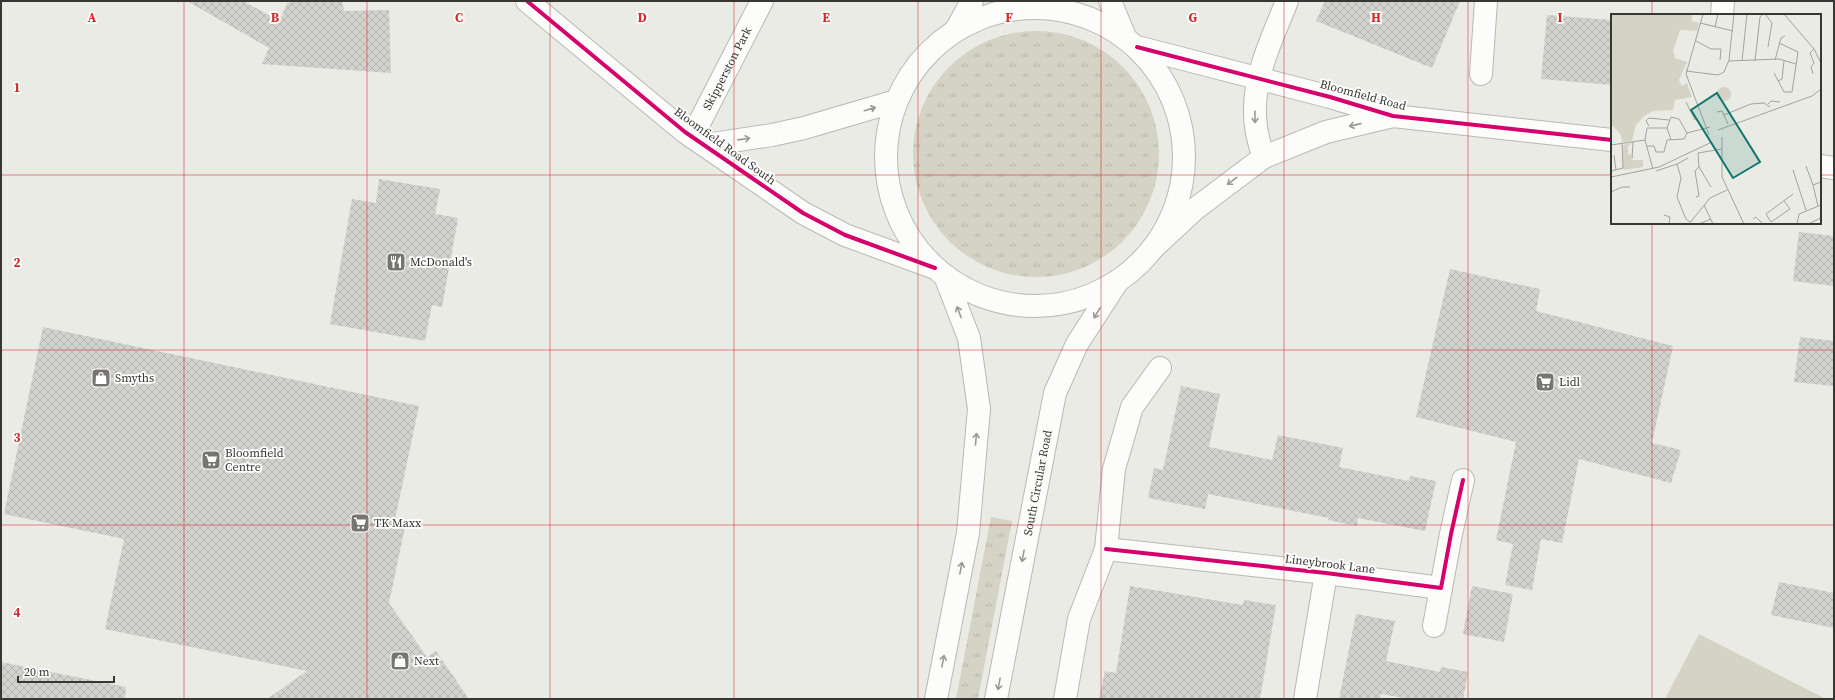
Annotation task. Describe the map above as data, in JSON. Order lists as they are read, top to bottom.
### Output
{
  "streets": {
    "main road": [
      "Skipperston Park",
      "Bloomfield Road",
      "Bloomfield Road South",
      "South Circular Road",
      "Lineybrook Lane"
    ]
  },
  "crossings": [
    ["Skipperston Park", "Bloomfield Road South"],
    ["Bloomfield Road", "South Circular Road"]
  ],
  "places": {
    "restaurant": ["McDonald's"],
    "shop": ["Smyths", "Next"],
    "supermarket": ["Lidl", "Bloomfield Centre", "TK Maxx"]
  },
  "scale_bar": "20 m",
  "grid": {
    "columns": [
      "A",
      "B",
      "C",
      "D",
      "E",
      "F",
      "G",
      "H",
      "I"
    ],
    "rows": [
      "1",
      "2",
      "3",
      "4"
    ]
  }
}
